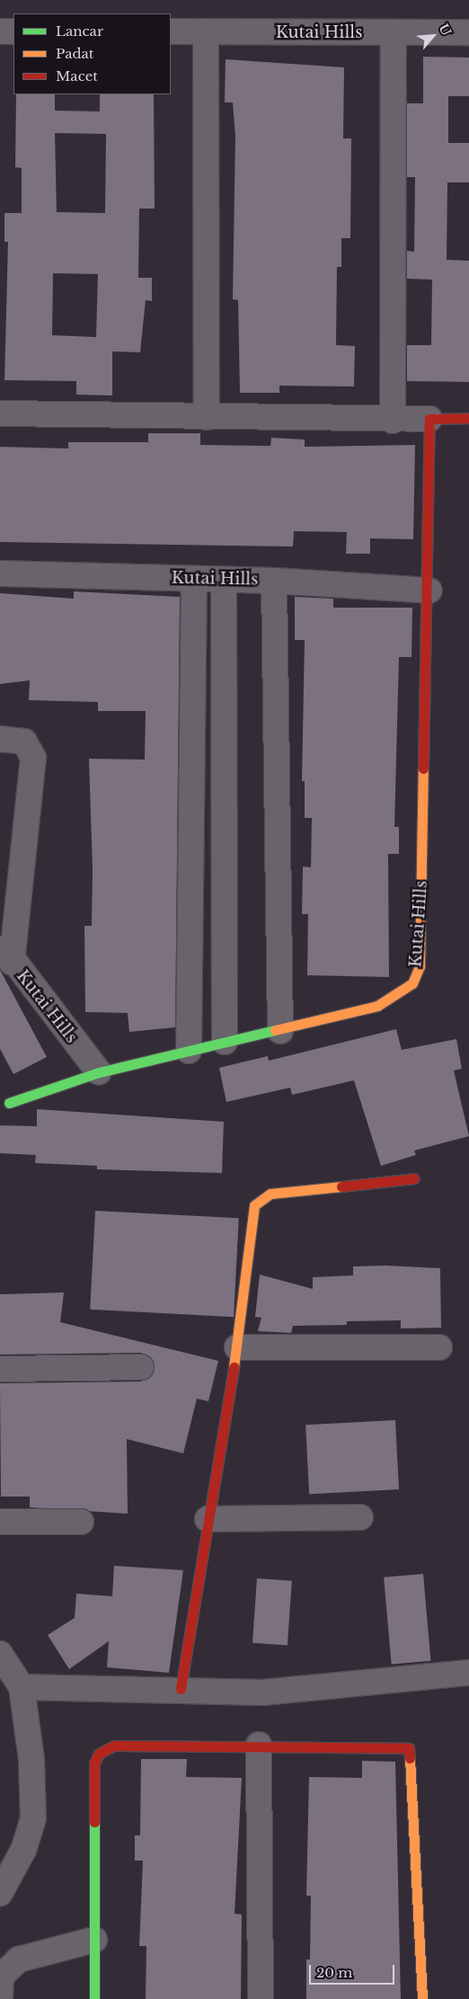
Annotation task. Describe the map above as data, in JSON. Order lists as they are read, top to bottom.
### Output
{
  "streets": {
    "street": ["Kutai Hills"]
  },
  "legend": ["Lancar", "Padat", "Macet"],
  "scale_bar": "20 m",
  "north": "top right"
}
